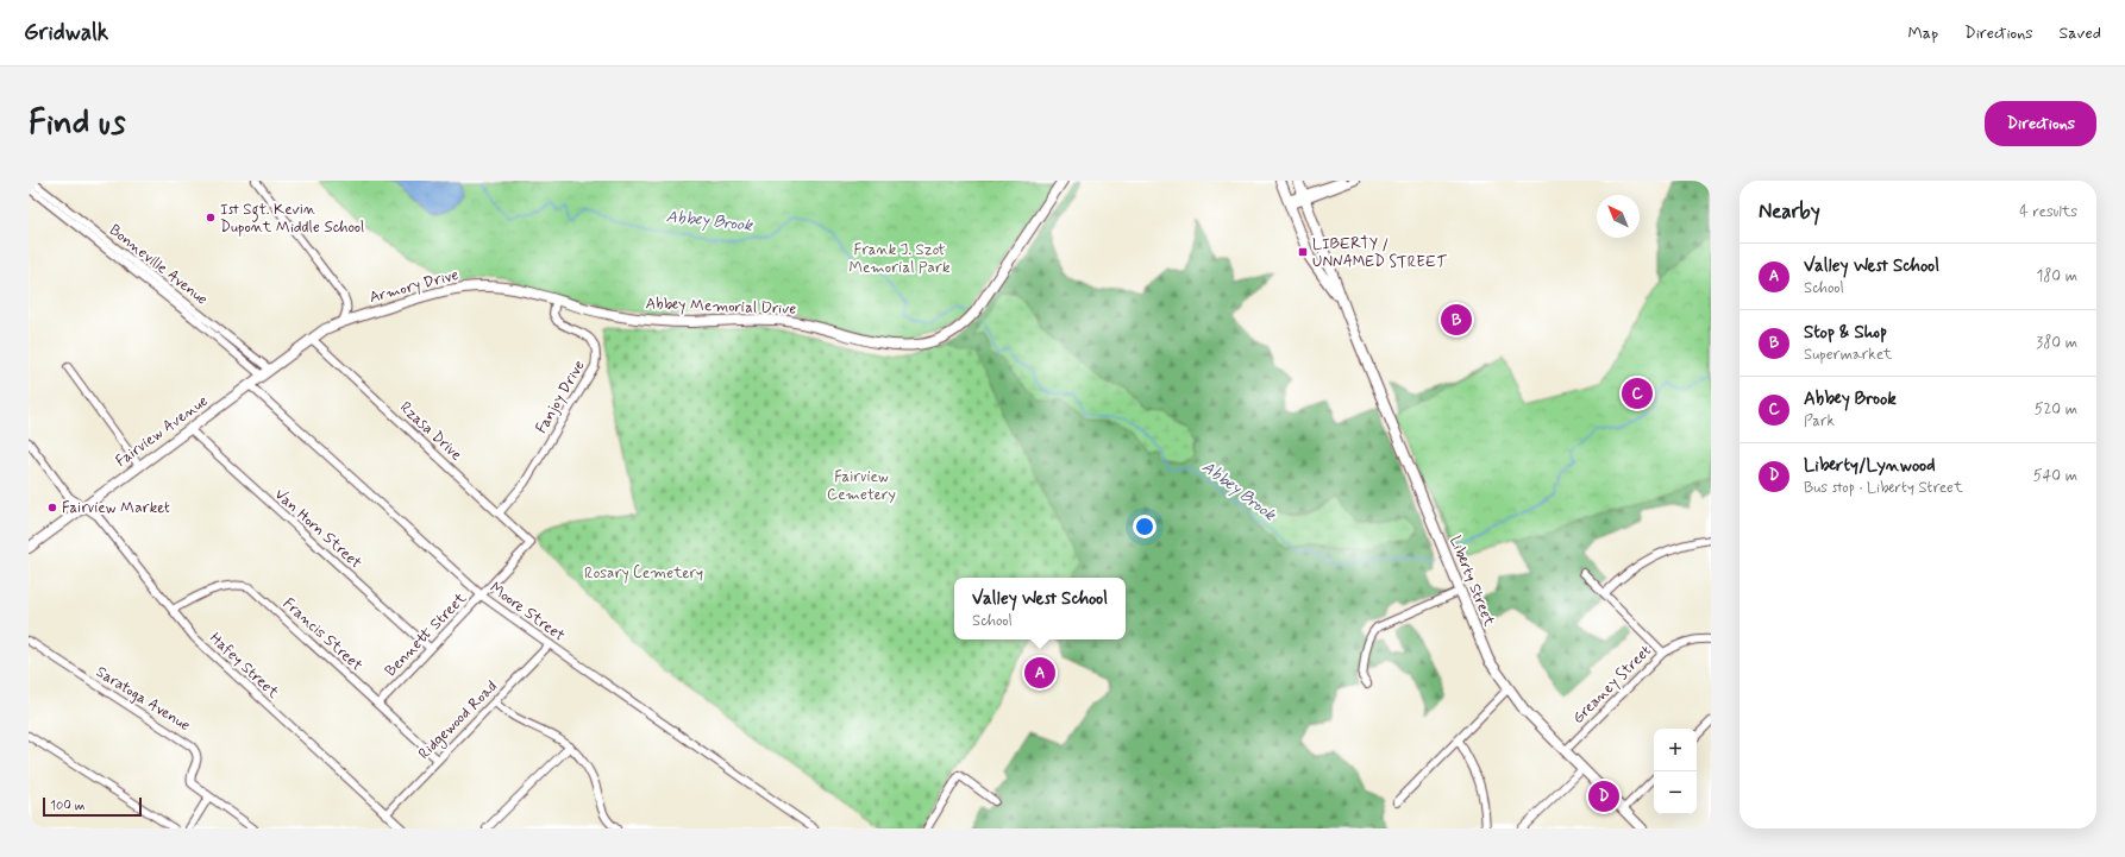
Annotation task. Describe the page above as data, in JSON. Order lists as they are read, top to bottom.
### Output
{
  "streets": {
    "main road": [
      "Armory Drive",
      "Abbey Memorial Drive",
      "Fairview Avenue",
      "Liberty Street"
    ],
    "street": [
      "Bonneville Avenue",
      "Fanjoy Drive",
      "Rzasa Drive",
      "Van Horn Street",
      "Moore Street",
      "Francis Street",
      "Bennett Street",
      "Hafey Street",
      "Greaney Street",
      "Saratoga Avenue",
      "Ridgewood Road"
    ]
  },
  "crossings": [
    ["Bonneville Avenue", "Fairview Avenue"],
    ["Armory Drive", "Abbey Memorial Drive"],
    ["Armory Drive", "Fanjoy Drive"],
    ["Armory Drive", "Fairview Avenue"],
    ["Armory Drive", "Rzasa Drive"],
    ["Abbey Memorial Drive", "Fanjoy Drive"],
    ["Fanjoy Drive", "Rzasa Drive"],
    ["Fairview Avenue", "Rzasa Drive"],
    ["Fairview Avenue", "Van Horn Street"],
    ["Fairview Avenue", "Moore Street"],
    ["Fairview Avenue", "Hafey Street"],
    ["Rzasa Drive", "Bennett Street"],
    ["Van Horn Street", "Bennett Street"],
    ["Liberty Street", "Greaney Street"],
    ["Moore Street", "Bennett Street"],
    ["Moore Street", "Ridgewood Road"],
    ["Francis Street", "Bennett Street"],
    ["Francis Street", "Hafey Street"],
    ["Francis Street", "Ridgewood Road"],
    ["Hafey Street", "Ridgewood Road"]
  ],
  "water": ["Abbey Brook"],
  "parks": ["Frank J. Szot Memorial Park", "Fairview Cemetery", "Rosary Cemetery"],
  "places": {
    "other": ["Ist Sgt. Kevin Dupont Middle School", "Fairview Market"],
    "transit": ["LIBERTY / UNNAMED STREET"]
  },
  "scale_bar": "100 m",
  "north": "top left",
  "page": {
    "header": "Gridwalk",
    "nav": ["Map", "Directions", "Saved"],
    "buttons": "Directions",
    "title": "Find us",
    "heading": ["Nearby", "4 results"],
    "list": [
      {
        "mark": "A",
        "name": "Valley West School",
        "note": "School",
        "value": "180 m"
      },
      {
        "mark": "B",
        "name": "Stop & Shop",
        "note": "Supermarket",
        "value": "380 m"
      },
      {
        "mark": "C",
        "name": "Abbey Brook",
        "note": "Park",
        "value": "520 m"
      },
      {
        "mark": "D",
        "name": "Liberty/Lynwood",
        "note": "Bus stop · Liberty Street",
        "value": "540 m"
      }
    ],
    "pins": [
      "B",
      "C",
      "A",
      "D"
    ],
    "popup": ["Valley West School", "School"],
    "map_buttons": ["+", "−"],
    "scale": "100 m"
  }
}
